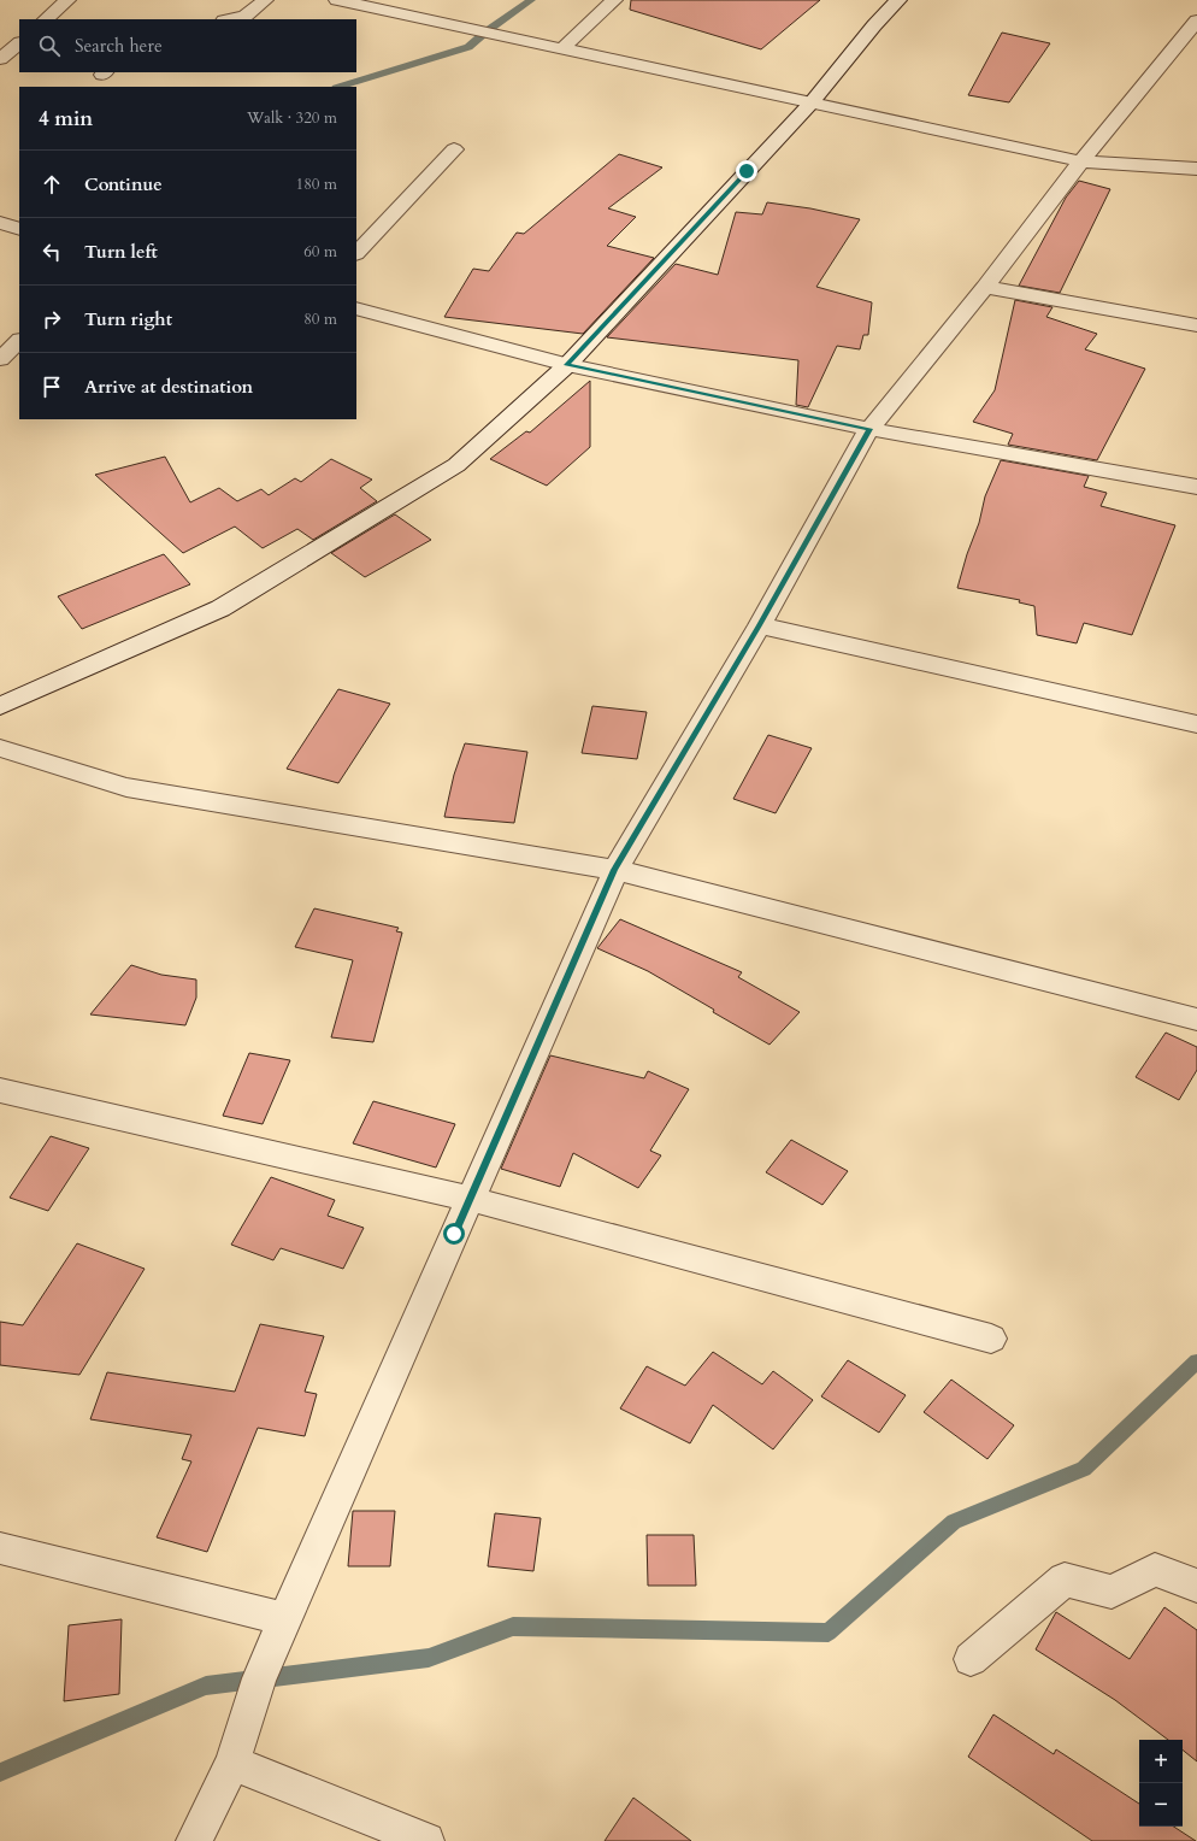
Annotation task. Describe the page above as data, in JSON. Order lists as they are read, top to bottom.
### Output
{
  "page": {
    "search": "Search here",
    "heading": ["4 min", "Walk · 320 m"],
    "list": [
      ["Continue", "180 m"],
      ["Turn left", "60 m"],
      ["Turn right", "80 m"],
      "Arrive at destination"
    ],
    "map_buttons": ["+", "−"]
  }
}
